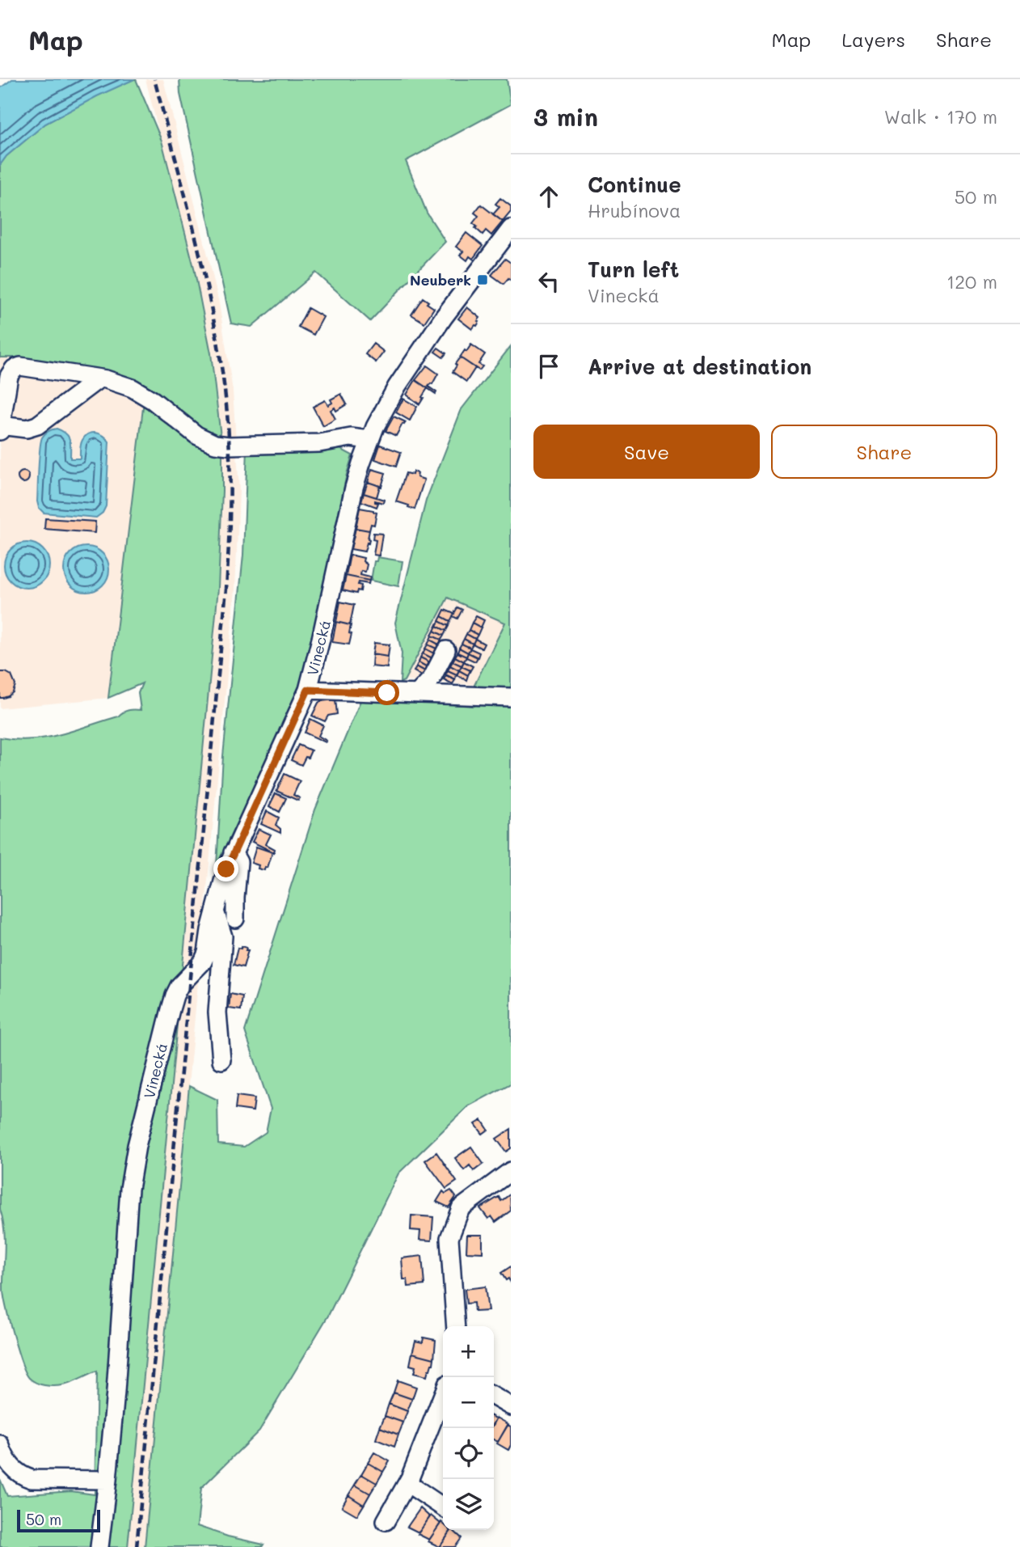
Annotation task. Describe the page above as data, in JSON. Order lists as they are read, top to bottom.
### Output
{
  "streets": {
    "street": ["Vinecká"]
  },
  "places": {
    "transit": ["Neuberk"]
  },
  "scale_bar": "50 m",
  "page": {
    "header": "Map",
    "nav": ["Map", "Layers", "Share"],
    "heading": ["3 min", "Walk · 170 m"],
    "list": [
      ["Continue", "Hrubínova", "50 m"],
      ["Turn left", "Vinecká", "120 m"],
      "Arrive at destination"
    ],
    "buttons": ["Save", "Share"],
    "map_buttons": ["+", "−"],
    "scale": "50 m"
  }
}
